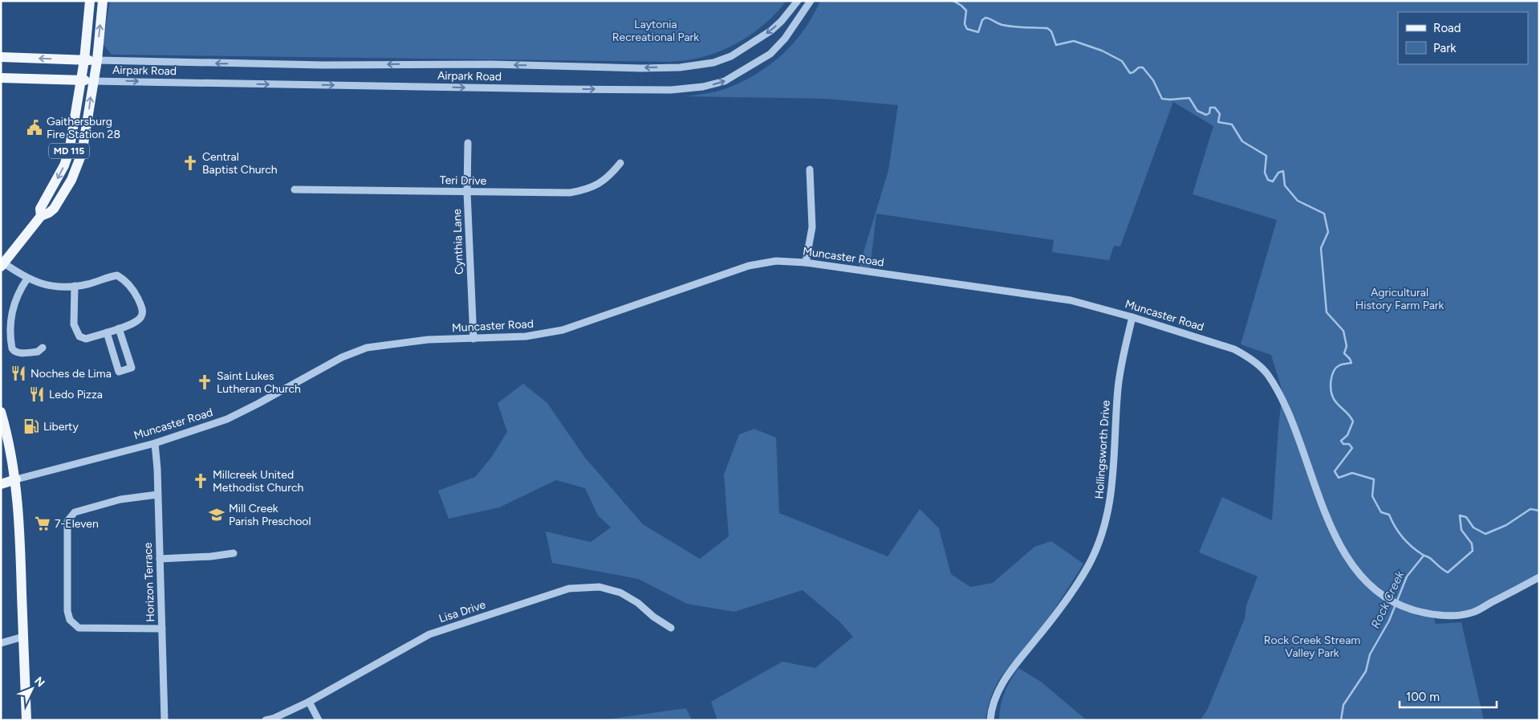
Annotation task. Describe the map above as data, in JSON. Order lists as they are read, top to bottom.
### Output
{
  "streets": {
    "main road": ["MD 115"],
    "street": [
      "Airpark Road",
      "Teri Drive",
      "Cynthia Lane",
      "Muncaster Road",
      "Hollingsworth Drive",
      "Horizon Terrace",
      "Lisa Drive"
    ]
  },
  "crossings": [
    ["Airpark Road", "MD 115"],
    ["Teri Drive", "Cynthia Lane"],
    ["Cynthia Lane", "Muncaster Road"],
    ["Muncaster Road", "Hollingsworth Drive"],
    ["Muncaster Road", "Horizon Terrace"]
  ],
  "water": ["Rock Creek"],
  "parks": ["Laytonia Recreational Park", "Agricultural History Farm Park", "Rock Creek Stream Valley Park"],
  "places": {
    "public building": ["Gaithersburg Fire Station 28"],
    "church": ["Central Baptist Church", "Saint Lukes Lutheran Church", "Millcreek United Methodist Church"],
    "restaurant": ["Noches de Lima", "Ledo Pizza"],
    "fuel station": ["Liberty"],
    "school or university": ["Mill Creek Parish Preschool"],
    "supermarket": ["7-Eleven"]
  },
  "legend": ["Road", "Park"],
  "scale_bar": "100 m",
  "north": "top right"
}
